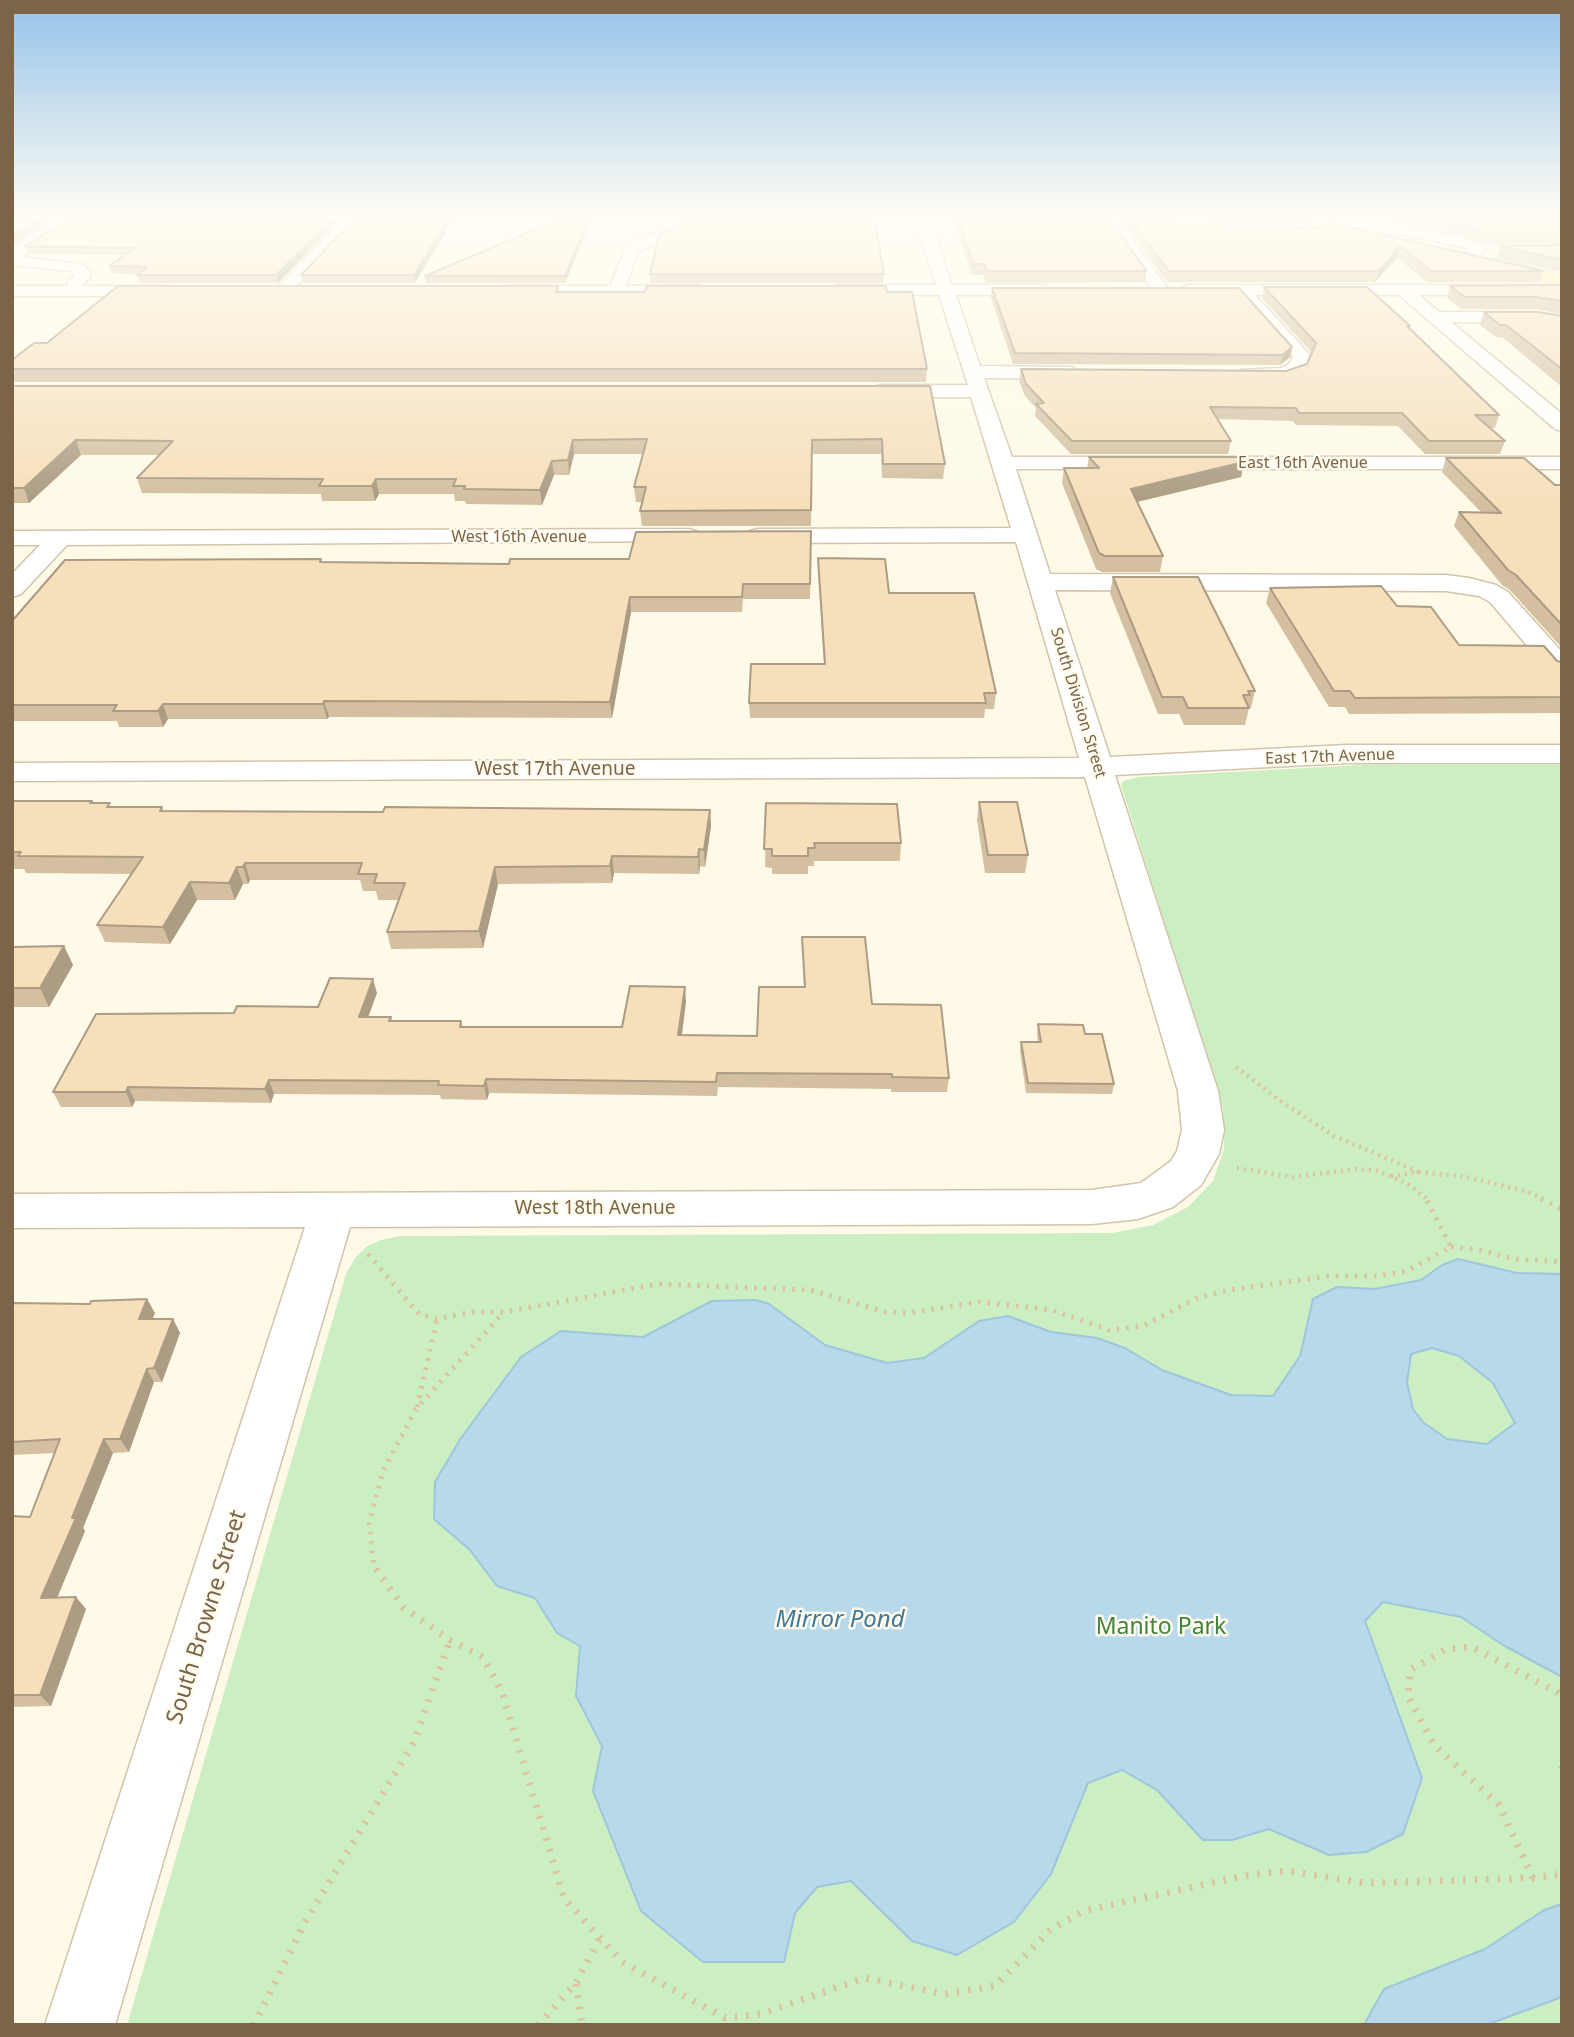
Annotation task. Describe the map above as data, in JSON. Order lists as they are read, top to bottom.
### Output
{
  "streets": {
    "street": [
      "East 16th Avenue",
      "West 16th Avenue",
      "South Division Street",
      "East 17th Avenue",
      "West 17th Avenue",
      "West 18th Avenue",
      "South Browne Street"
    ]
  },
  "crossings": [
    ["East 16th Avenue", "South Division Street"],
    ["West 16th Avenue", "South Division Street"],
    ["South Division Street", "East 17th Avenue"],
    ["South Division Street", "West 17th Avenue"],
    ["South Division Street", "West 18th Avenue"],
    ["East 17th Avenue", "West 17th Avenue"],
    ["West 18th Avenue", "South Browne Street"]
  ],
  "water": ["Mirror Pond"],
  "parks": ["Manito Park"]
}
